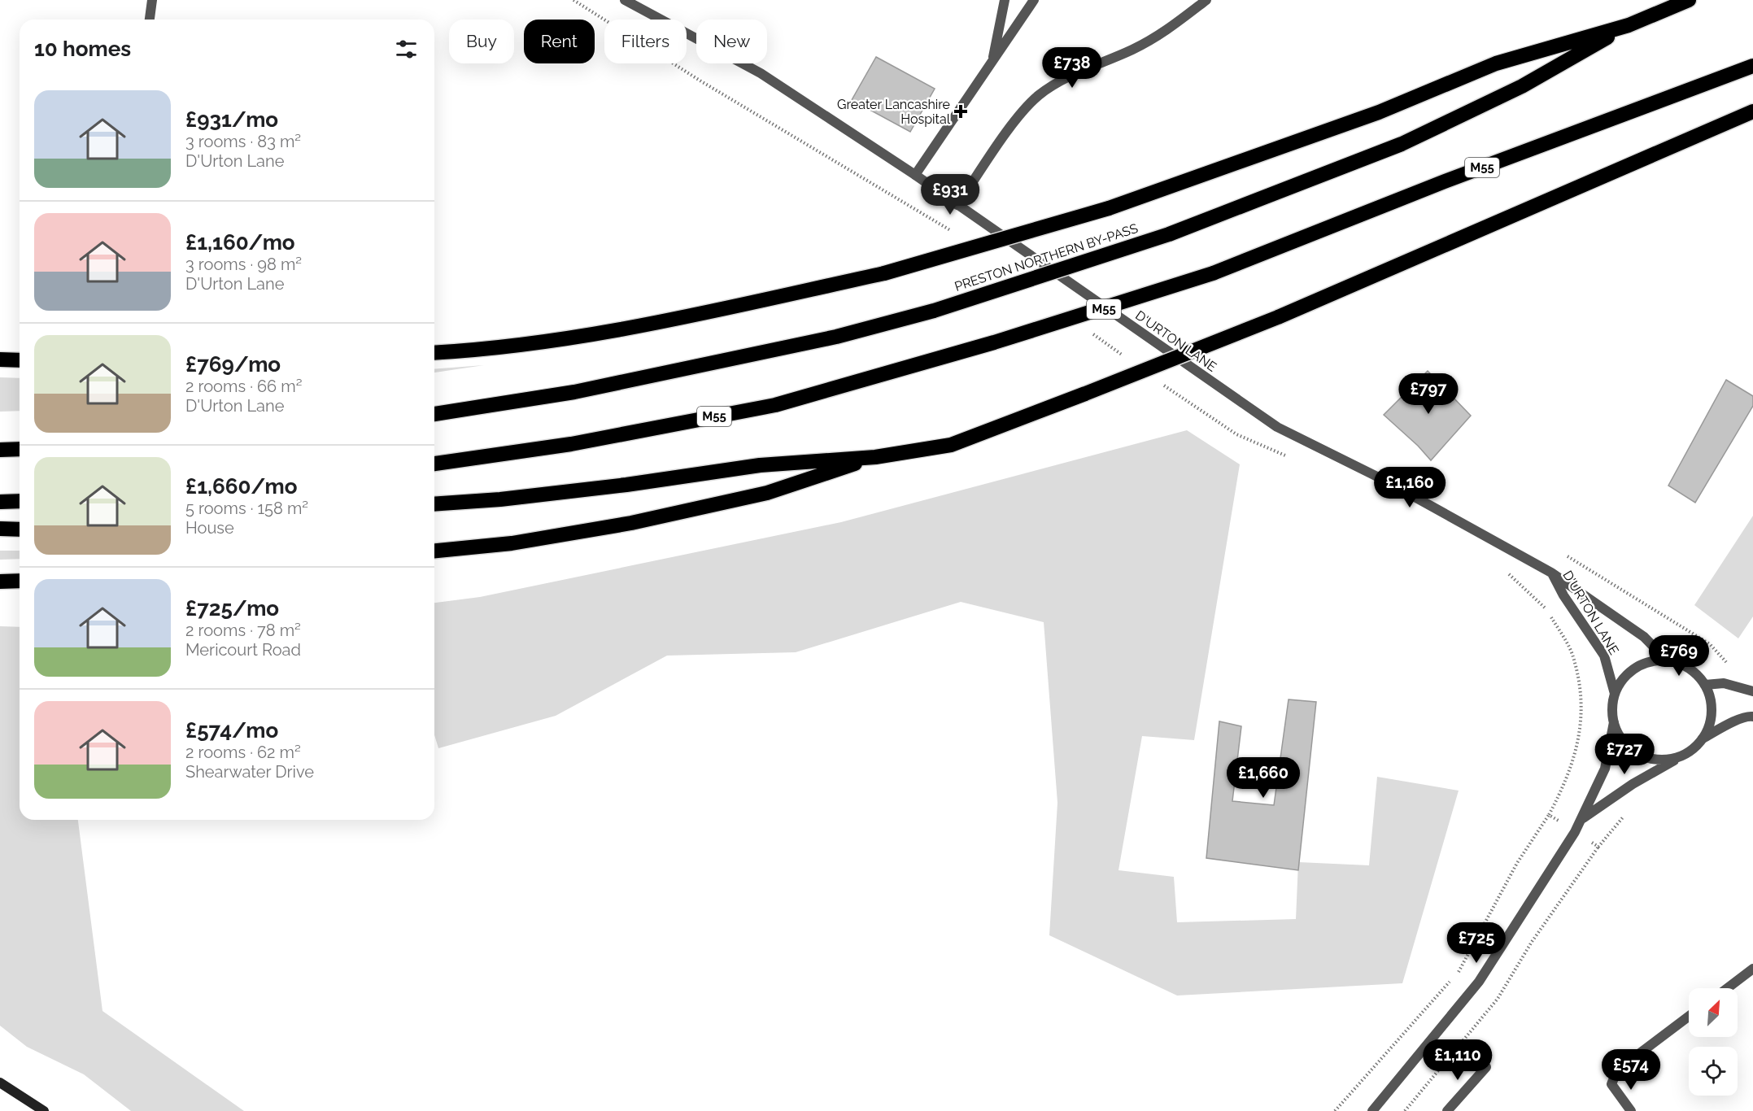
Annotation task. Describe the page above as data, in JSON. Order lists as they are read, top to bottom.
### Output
{
  "streets": {
    "highway": ["M55", "PRESTON NORTHERN BY-PASS"],
    "street": ["D'URTON LANE"]
  },
  "places": {
    "health": ["Greater Lancashire Hospital"]
  },
  "north": "top right",
  "page": {
    "chip": [
      "Buy",
      "Rent",
      "Filters",
      "New"
    ],
    "heading": "10 homes",
    "price": [
      "£738",
      "£931",
      "£797",
      "£1,160",
      "£769",
      "£727",
      "£1,660",
      "£725",
      "£1,110",
      "£574"
    ],
    "list": [
      {
        "name": "£931/mo",
        "note": "3 rooms · 83 m² · D'Urton Lane"
      },
      {
        "name": "£1,160/mo",
        "note": "3 rooms · 98 m² · D'Urton Lane"
      },
      {
        "name": "£769/mo",
        "note": "2 rooms · 66 m² · D'Urton Lane"
      },
      {
        "name": "£1,660/mo",
        "note": "5 rooms · 158 m² · House"
      },
      {
        "name": "£725/mo",
        "note": "2 rooms · 78 m² · Mericourt Road"
      },
      {
        "name": "£574/mo",
        "note": "2 rooms · 62 m² · Shearwater Drive"
      }
    ]
  }
}
